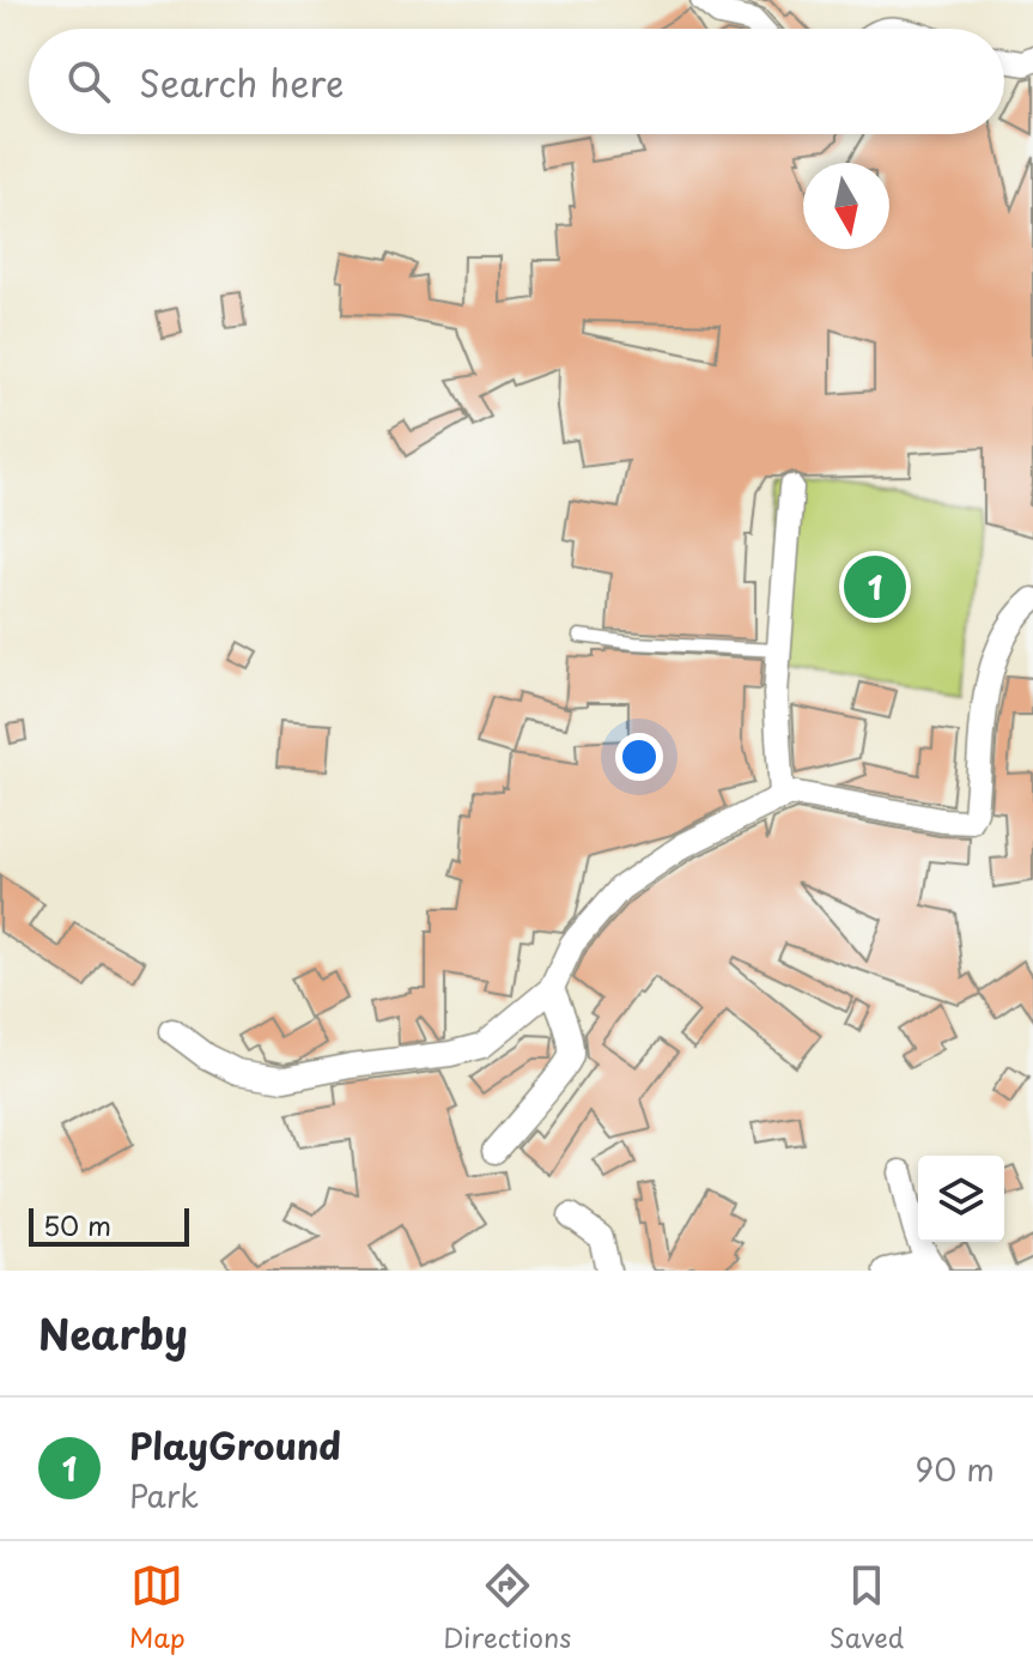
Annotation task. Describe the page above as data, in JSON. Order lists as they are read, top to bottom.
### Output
{
  "scale_bar": "50 m",
  "north": "bottom",
  "page": {
    "search": "Search here",
    "pins": "1",
    "scale": "50 m",
    "heading": "Nearby",
    "list": [
      {
        "mark": "1",
        "name": "PlayGround",
        "note": "Park",
        "value": "90 m"
      }
    ],
    "nav": ["Map", "Directions", "Saved"]
  }
}
